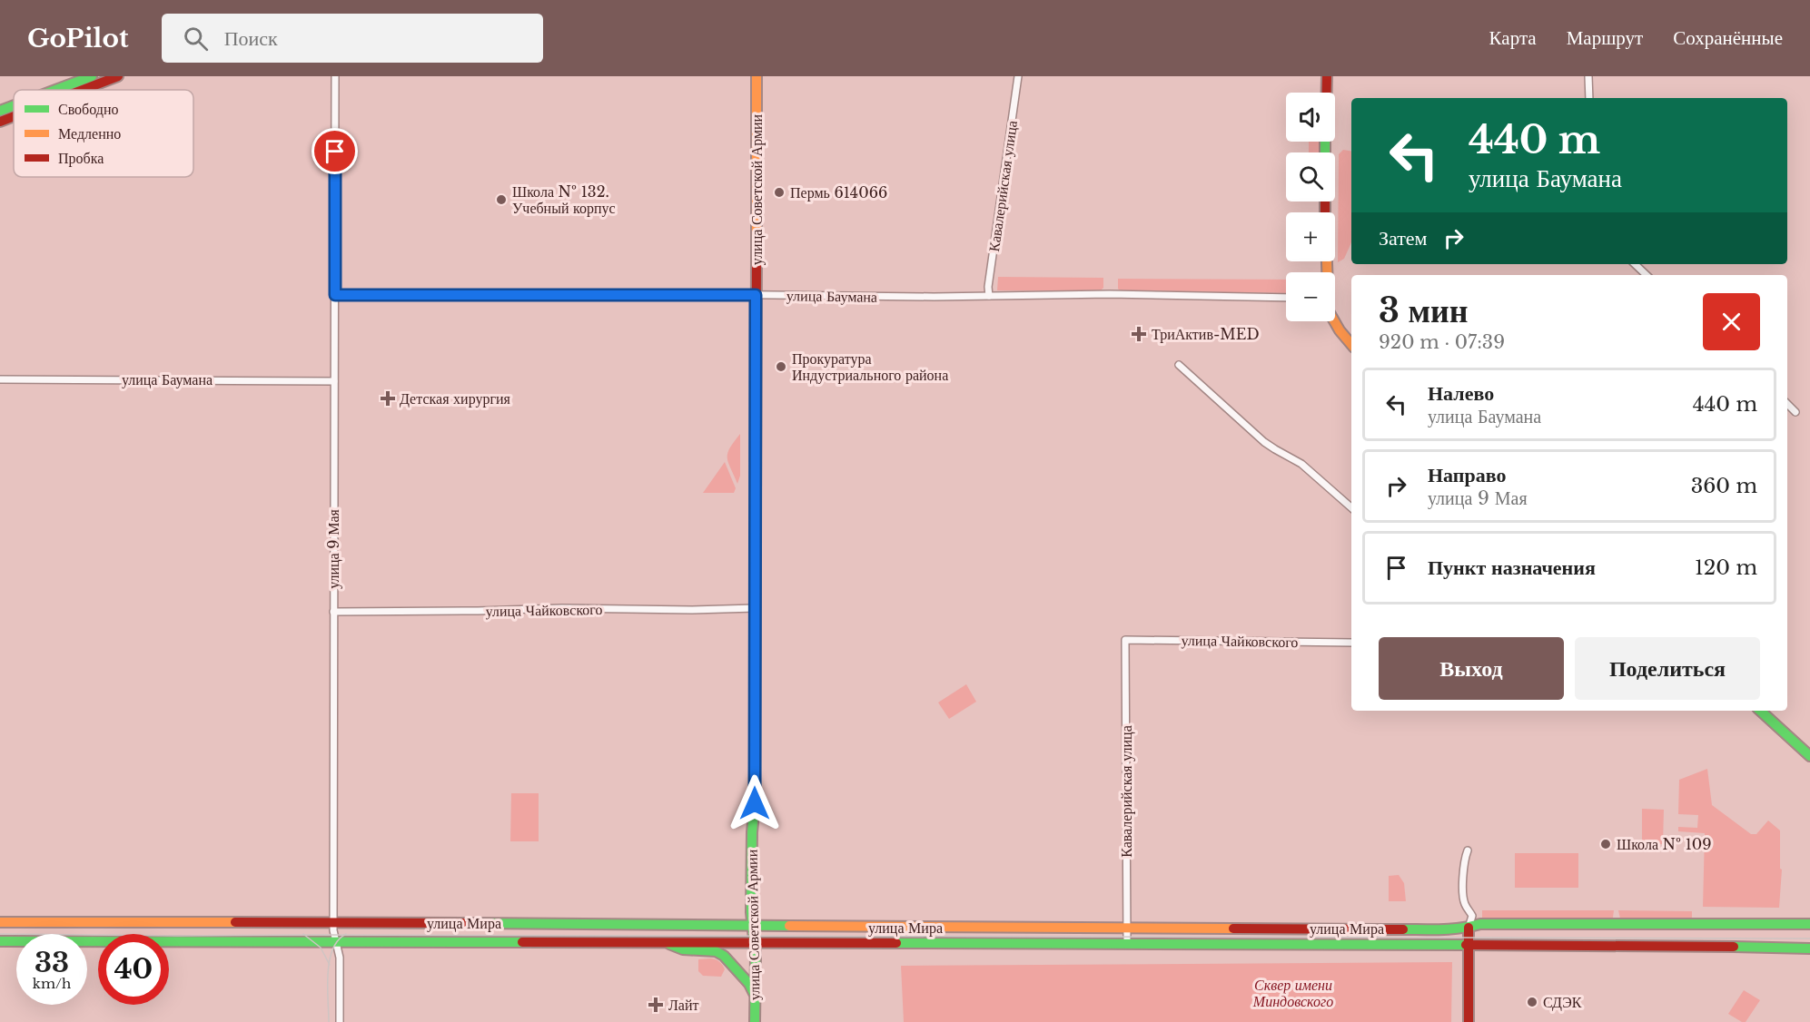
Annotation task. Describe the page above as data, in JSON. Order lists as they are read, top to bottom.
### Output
{
  "streets": {
    "main road": ["улица Советской Армии", "улица Мира"],
    "street": [
      "Кавалерийская улица",
      "улица Баумана",
      "улица 9 Мая",
      "улица Чайковского"
    ]
  },
  "crossings": [
    ["Кавалерийская улица", "улица Баумана"],
    ["Кавалерийская улица", "улица Чайковского"],
    ["Кавалерийская улица", "улица Мира"],
    ["улица Советской Армии", "улица Баумана"],
    ["улица Советской Армии", "улица Чайковского"],
    ["улица Советской Армии", "улица Мира"],
    ["улица Баумана", "улица 9 Мая"],
    ["улица 9 Мая", "улица Чайковского"],
    ["улица 9 Мая", "улица Мира"]
  ],
  "parks": ["Сквер имени Миндовского"],
  "places": {
    "other": [
      "Пермь 614066",
      "Школа № 132. Учебный корпус",
      "Прокуратура Индустриального района",
      "Школа № 109",
      "СДЭК"
    ],
    "health": ["ТриАктив-MED", "Детская хирургия", "Лайт"]
  },
  "legend": ["Свободно", "Медленно", "Пробка"],
  "page": {
    "header": "GoPilot",
    "search": "Поиск",
    "nav": ["Карта", "Маршрут", "Сохранённые"],
    "map_buttons": ["+", "−"],
    "turn": ["440 m", "улица Баумана"],
    "then": "Затем",
    "heading": ["3 мин", "920 m · 07:39"],
    "list": [
      {
        "name": "Налево",
        "note": "улица Баумана",
        "value": "440 m"
      },
      {
        "name": "Направо",
        "note": "улица 9 Мая",
        "value": "360 m"
      },
      {
        "name": "Пункт назначения",
        "value": "120 m"
      }
    ],
    "buttons": ["Выход", "Поделиться"],
    "speed": "33 km/h",
    "limit": "40"
  }
}
